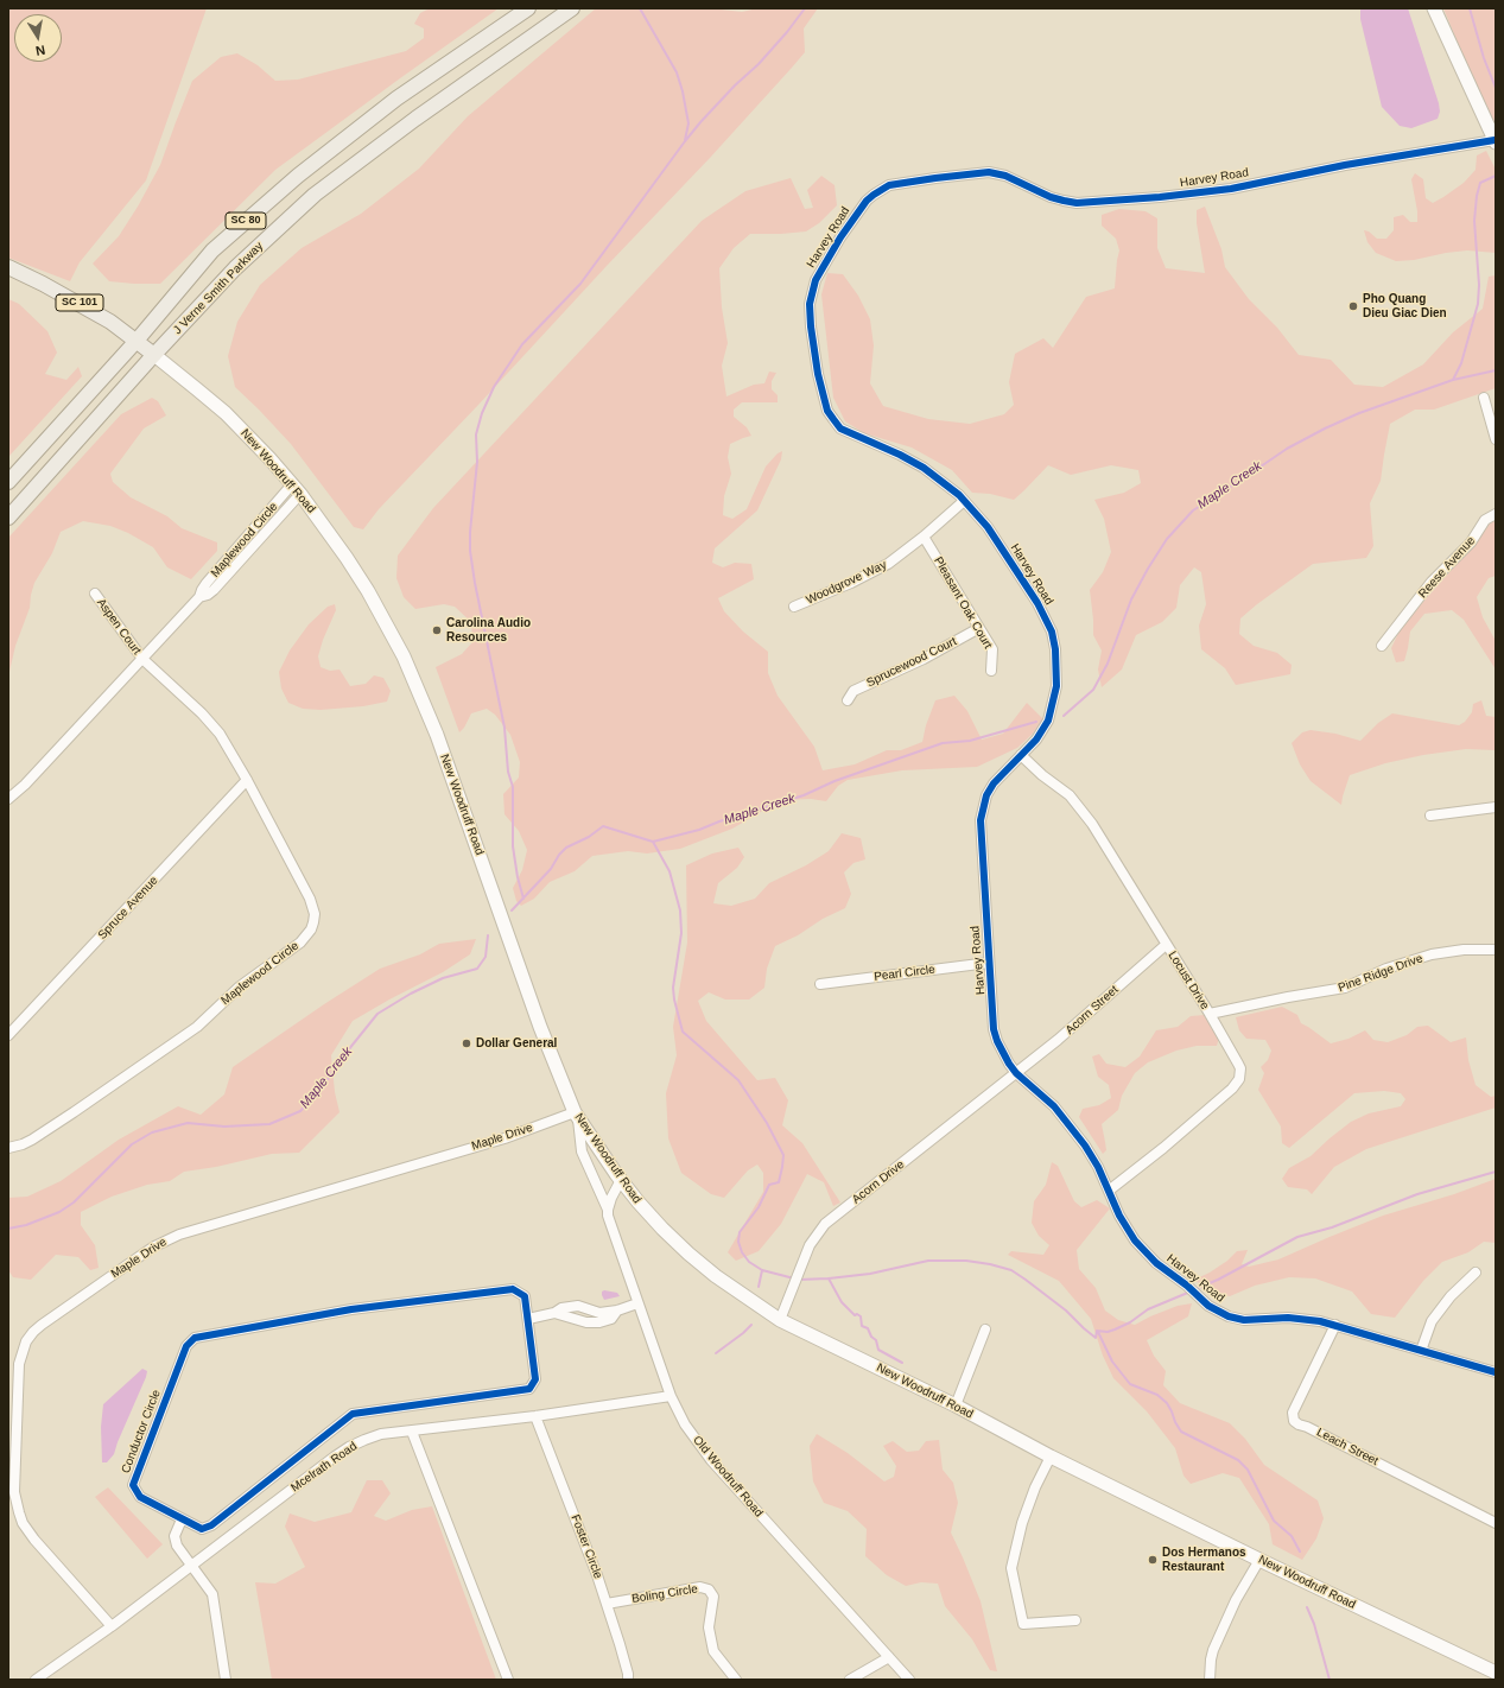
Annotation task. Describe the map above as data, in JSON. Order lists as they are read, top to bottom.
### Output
{
  "streets": {
    "main road": [
      "SC 80",
      "J Verne Smith Parkway",
      "SC 101",
      "New Woodruff Road"
    ],
    "street": [
      "Harvey Road",
      "Maplewood Circle",
      "Reese Avenue",
      "Woodgrove Way",
      "Pleasant Oak Court",
      "Aspen Court",
      "Sprucewood Court",
      "Spruce Avenue",
      "Pearl Circle",
      "Pine Ridge Drive",
      "Locust Drive",
      "Acorn Street",
      "Maple Drive",
      "Acorn Drive",
      "Conductor Circle",
      "Leach Street",
      "Mcelrath Road",
      "Old Woodruff Road",
      "Foster Circle",
      "Boling Circle"
    ]
  },
  "crossings": [
    ["Harvey Road", "Woodgrove Way"],
    ["Harvey Road", "Pearl Circle"],
    ["Harvey Road", "Locust Drive"],
    ["Harvey Road", "Acorn Street"],
    ["Harvey Road", "Acorn Drive"],
    ["Harvey Road", "Leach Street"],
    ["J Verne Smith Parkway", "SC 101"],
    ["J Verne Smith Parkway", "New Woodruff Road"],
    ["SC 101", "New Woodruff Road"],
    ["New Woodruff Road", "Maplewood Circle"],
    ["New Woodruff Road", "Maple Drive"],
    ["New Woodruff Road", "Acorn Drive"],
    ["New Woodruff Road", "Old Woodruff Road"],
    ["Maplewood Circle", "Aspen Court"],
    ["Maplewood Circle", "Spruce Avenue"],
    ["Woodgrove Way", "Pleasant Oak Court"],
    ["Pleasant Oak Court", "Sprucewood Court"],
    ["Pine Ridge Drive", "Locust Drive"],
    ["Locust Drive", "Acorn Street"],
    ["Acorn Street", "Acorn Drive"],
    ["Maple Drive", "Mcelrath Road"],
    ["Maple Drive", "Old Woodruff Road"],
    ["Mcelrath Road", "Old Woodruff Road"],
    ["Mcelrath Road", "Foster Circle"],
    ["Foster Circle", "Boling Circle"]
  ],
  "water": ["Maple Creek"],
  "places": [
    "Pho Quang Dieu Giac Dien",
    "Carolina Audio Resources",
    "Dollar General",
    "Dos Hermanos Restaurant"
  ],
  "north": "bottom"
}
